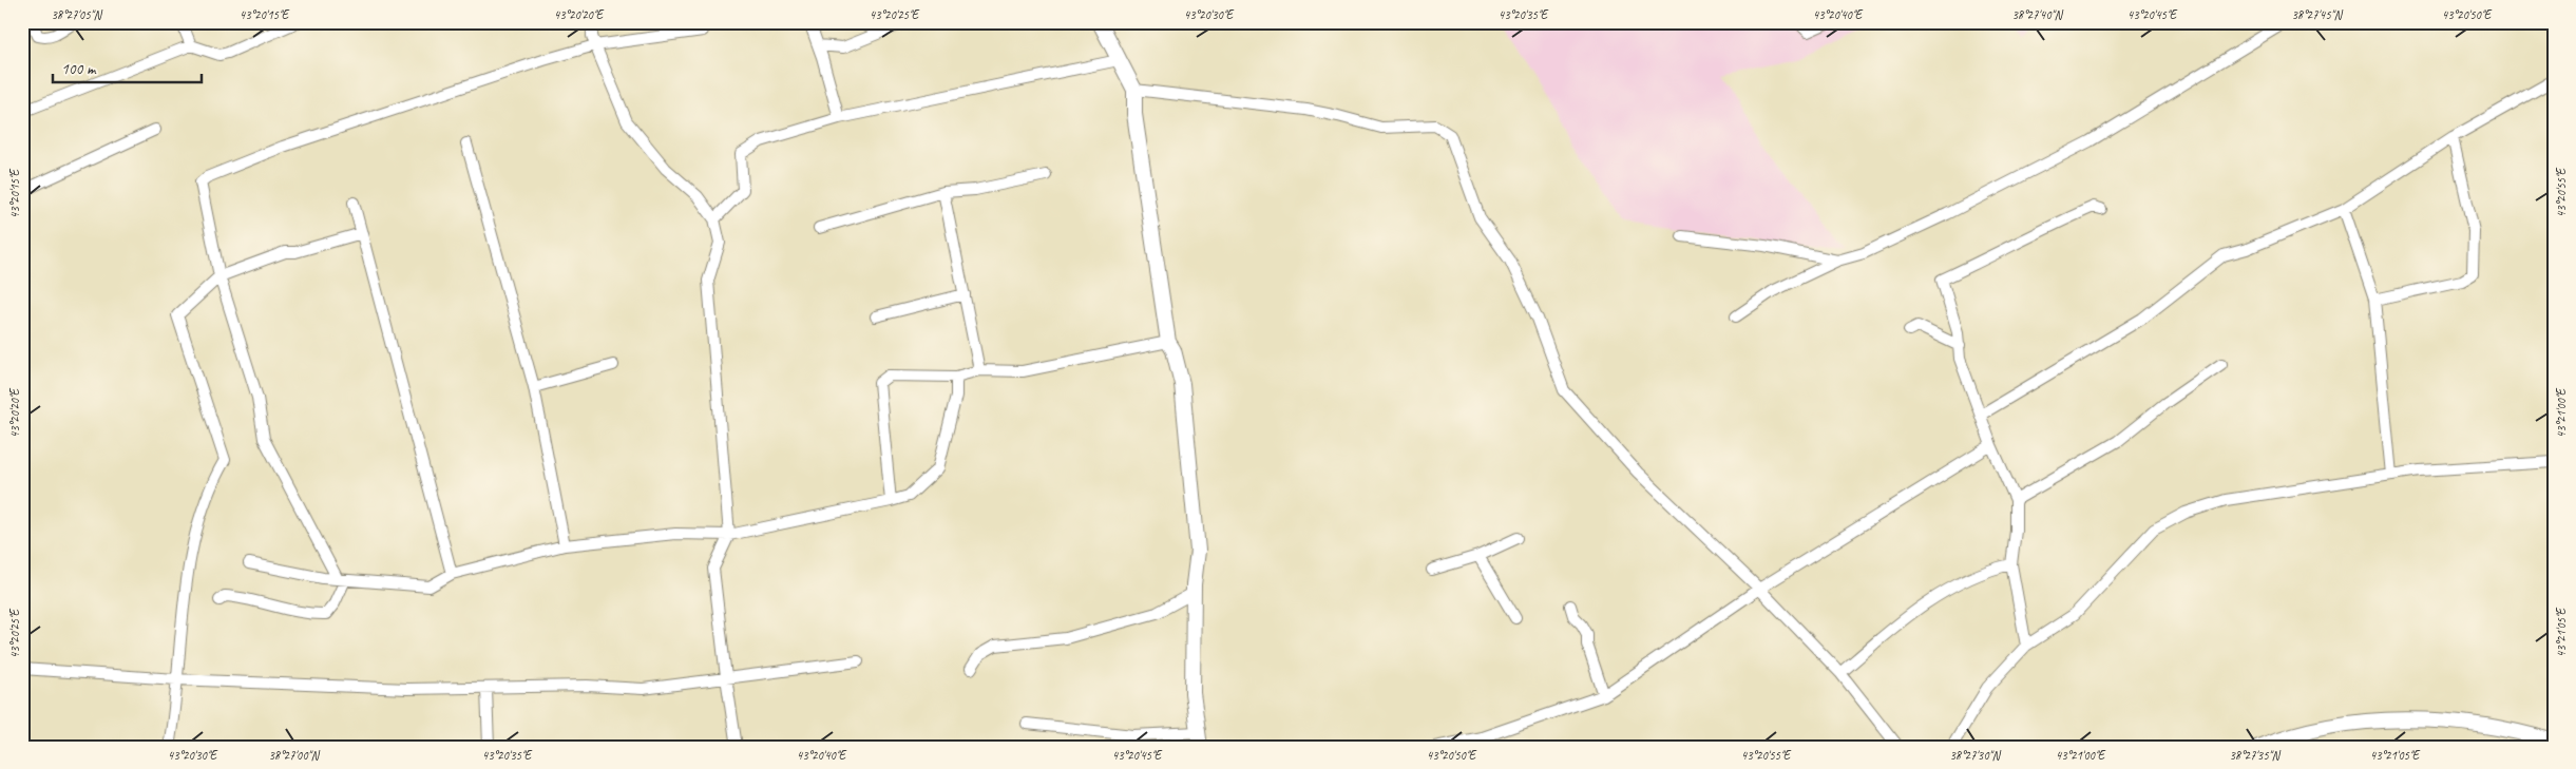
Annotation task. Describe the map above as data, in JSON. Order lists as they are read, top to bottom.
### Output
{
  "scale_bar": "100 m",
  "coordinates": [
    "38°27'05\"N",
    "43°20'15\"E",
    "43°20'20\"E",
    "43°20'25\"E",
    "43°20'30\"E",
    "43°20'35\"E",
    "43°20'40\"E",
    "38°27'40\"N",
    "43°20'45\"E",
    "38°27'45\"N",
    "43°20'50\"E",
    "43°20'55\"E",
    "43°21'00\"E",
    "43°21'05\"E",
    "38°27'00\"N",
    "38°27'30\"N",
    "38°27'35\"N"
  ]
}
